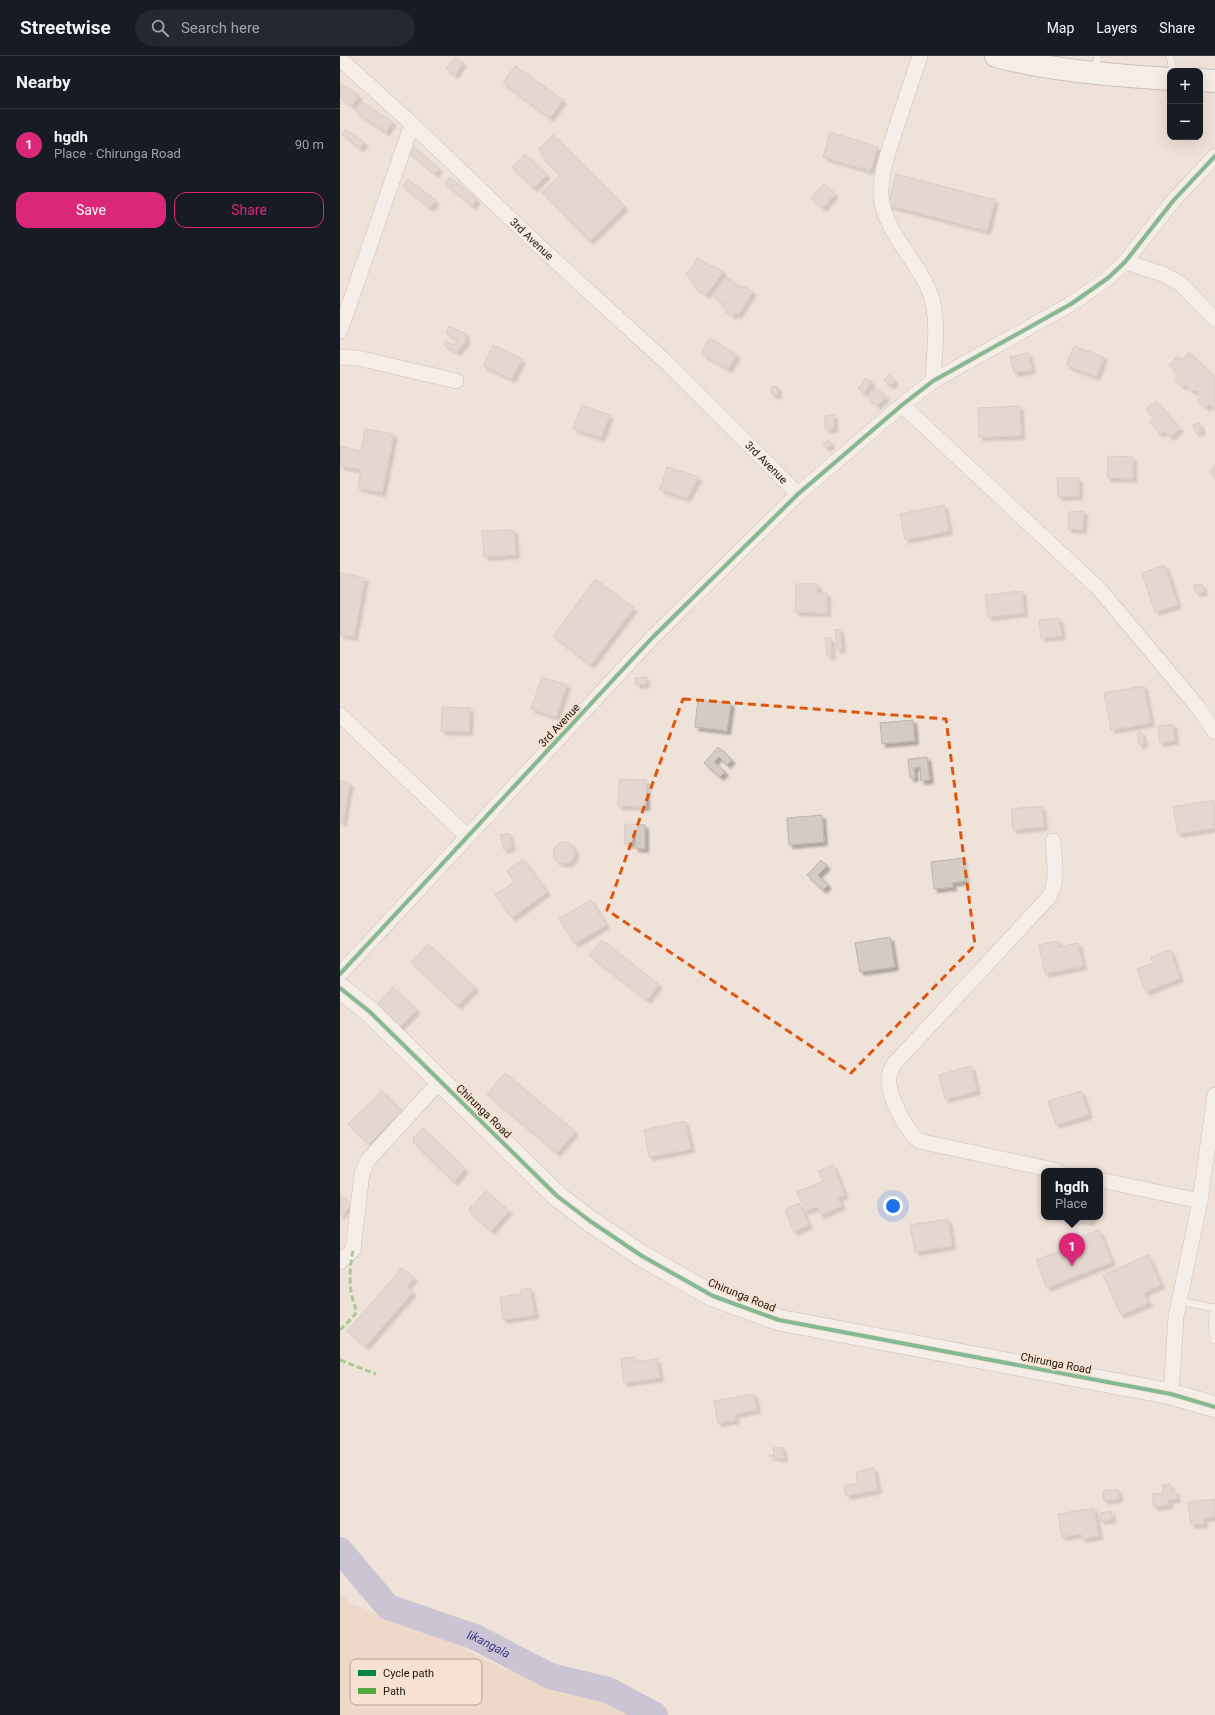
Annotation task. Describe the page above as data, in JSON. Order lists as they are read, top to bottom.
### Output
{
  "streets": {
    "street": ["3rd Avenue", "Chirunga Road"]
  },
  "water": ["likangala"],
  "legend": ["Cycle path", "Path"],
  "page": {
    "header": "Streetwise",
    "search": "Search here",
    "nav": ["Map", "Layers", "Share"],
    "heading": "Nearby",
    "map_buttons": ["+", "−"],
    "list": [
      {
        "mark": "1",
        "name": "hgdh",
        "note": "Place · Chirunga Road",
        "value": "90 m"
      }
    ],
    "buttons": ["Save", "Share"],
    "popup": ["hgdh", "Place"],
    "pins": "1"
  }
}
